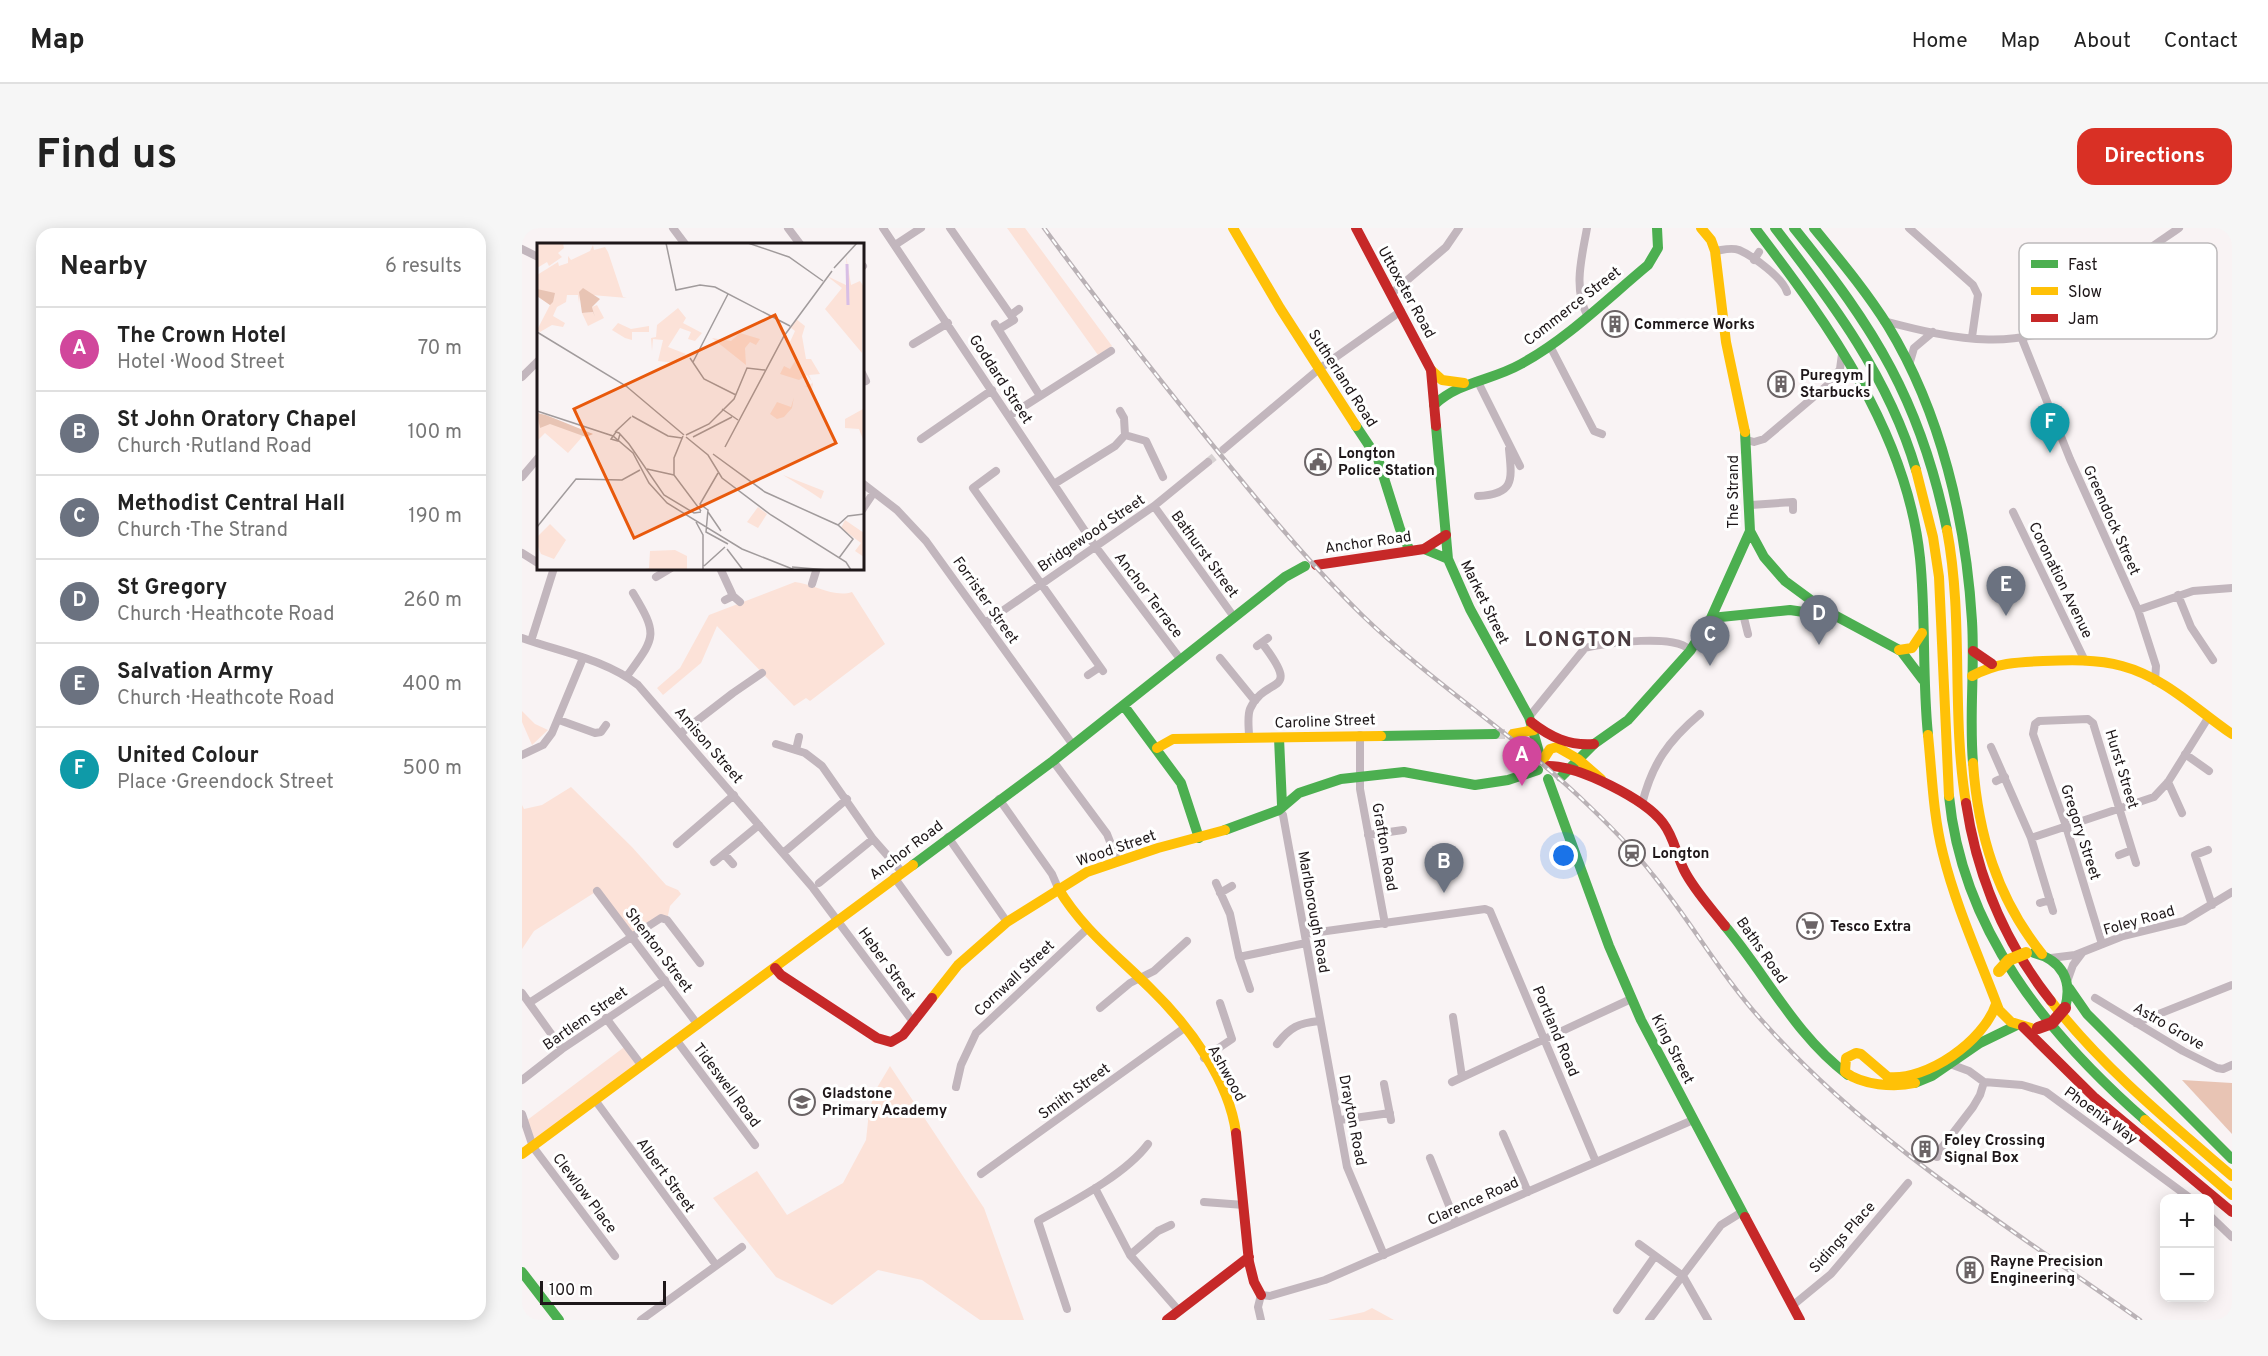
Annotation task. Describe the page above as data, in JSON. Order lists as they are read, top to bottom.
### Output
{
  "streets": {
    "main road": [
      "Uttoxeter Road",
      "Commerce Street",
      "Sutherland Road",
      "The Strand",
      "Anchor Road",
      "Market Street",
      "Caroline Street",
      "Wood Street",
      "Baths Road",
      "King Street",
      "Ashwood"
    ],
    "street": [
      "Goddard Street",
      "Greendock Street",
      "Bridgewood Street",
      "Bathurst Street",
      "Coronation Avenue",
      "Anchor Terrace",
      "Forrister Street",
      "Amison Street",
      "Hurst Street",
      "Gregory Street",
      "Grafton Road",
      "Marlborough Road",
      "Foley Road",
      "Shenton Street",
      "Heber Street",
      "Cornwall Street",
      "Bartlem Street",
      "Astro Grove",
      "Portland Road",
      "Tideswell Road",
      "Smith Street",
      "Phoenix Way",
      "Drayton Road",
      "Albert Street",
      "Clewlow Place",
      "Clarence Road",
      "Sidings Place"
    ]
  },
  "crossings": [
    ["Uttoxeter Road", "Commerce Street"],
    ["Uttoxeter Road", "Market Street"],
    ["Commerce Street", "Market Street"],
    ["Sutherland Road", "Anchor Road"],
    ["Goddard Street", "Bridgewood Street"],
    ["Goddard Street", "Anchor Terrace"],
    ["The Strand", "Baths Road"],
    ["The Strand", "King Street"],
    ["Bridgewood Street", "Bathurst Street"],
    ["Bridgewood Street", "Anchor Terrace"],
    ["Bridgewood Street", "Forrister Street"],
    ["Anchor Road", "Bathurst Street"],
    ["Anchor Road", "Anchor Terrace"],
    ["Anchor Road", "Forrister Street"],
    ["Anchor Road", "Market Street"],
    ["Anchor Road", "Amison Street"],
    ["Anchor Road", "Wood Street"],
    ["Anchor Road", "Shenton Street"],
    ["Anchor Road", "Heber Street"],
    ["Anchor Road", "Tideswell Road"],
    ["Anchor Road", "Albert Street"],
    ["Anchor Road", "Clewlow Place"],
    ["Market Street", "Wood Street"],
    ["Caroline Street", "Grafton Road"],
    ["Amison Street", "Heber Street"],
    ["Hurst Street", "Gregory Street"],
    ["Gregory Street", "Foley Road"],
    ["Grafton Road", "Wood Street"],
    ["Grafton Road", "Portland Road"],
    ["Wood Street", "Marlborough Road"],
    ["Wood Street", "Heber Street"],
    ["Wood Street", "Ashwood"],
    ["Marlborough Road", "Drayton Road"],
    ["Foley Road", "Baths Road"],
    ["Shenton Street", "Bartlem Street"],
    ["Baths Road", "King Street"],
    ["Cornwall Street", "Ashwood"],
    ["Portland Road", "Clarence Road"],
    ["King Street", "Clarence Road"],
    ["King Street", "Sidings Place"],
    ["Ashwood", "Smith Street"],
    ["Ashwood", "Clarence Road"],
    ["Drayton Road", "Clarence Road"]
  ],
  "districts": ["LONGTON"],
  "places": {
    "building": [
      "Commerce Works",
      "Puregym | Starbucks",
      "Foley Crossing Signal Box",
      "Rayne Precision Engineering"
    ],
    "public building": ["Longton Police Station"],
    "station": ["Longton"],
    "supermarket": ["Tesco Extra"],
    "school or university": ["Gladstone Primary Academy"]
  },
  "legend": ["Fast", "Slow", "Jam"],
  "scale_bar": "100 m",
  "page": {
    "header": "Map",
    "nav": [
      "Home",
      "Map",
      "About",
      "Contact"
    ],
    "buttons": "Directions",
    "title": "Find us",
    "heading": ["Nearby", "6 results"],
    "list": [
      {
        "mark": "A",
        "name": "The Crown Hotel",
        "note": "Hotel · Wood Street",
        "value": "70 m"
      },
      {
        "mark": "B",
        "name": "St John Oratory Chapel",
        "note": "Church · Rutland Road",
        "value": "100 m"
      },
      {
        "mark": "C",
        "name": "Methodist Central Hall",
        "note": "Church · The Strand",
        "value": "190 m"
      },
      {
        "mark": "D",
        "name": "St Gregory",
        "note": "Church · Heathcote Road",
        "value": "260 m"
      },
      {
        "mark": "E",
        "name": "Salvation Army",
        "note": "Church · Heathcote Road",
        "value": "400 m"
      },
      {
        "mark": "F",
        "name": "United Colour",
        "note": "Place · Greendock Street",
        "value": "500 m"
      }
    ],
    "pins": [
      "F",
      "E",
      "D",
      "C",
      "A",
      "B"
    ],
    "map_buttons": ["+", "−"],
    "scale": "100 m"
  }
}
